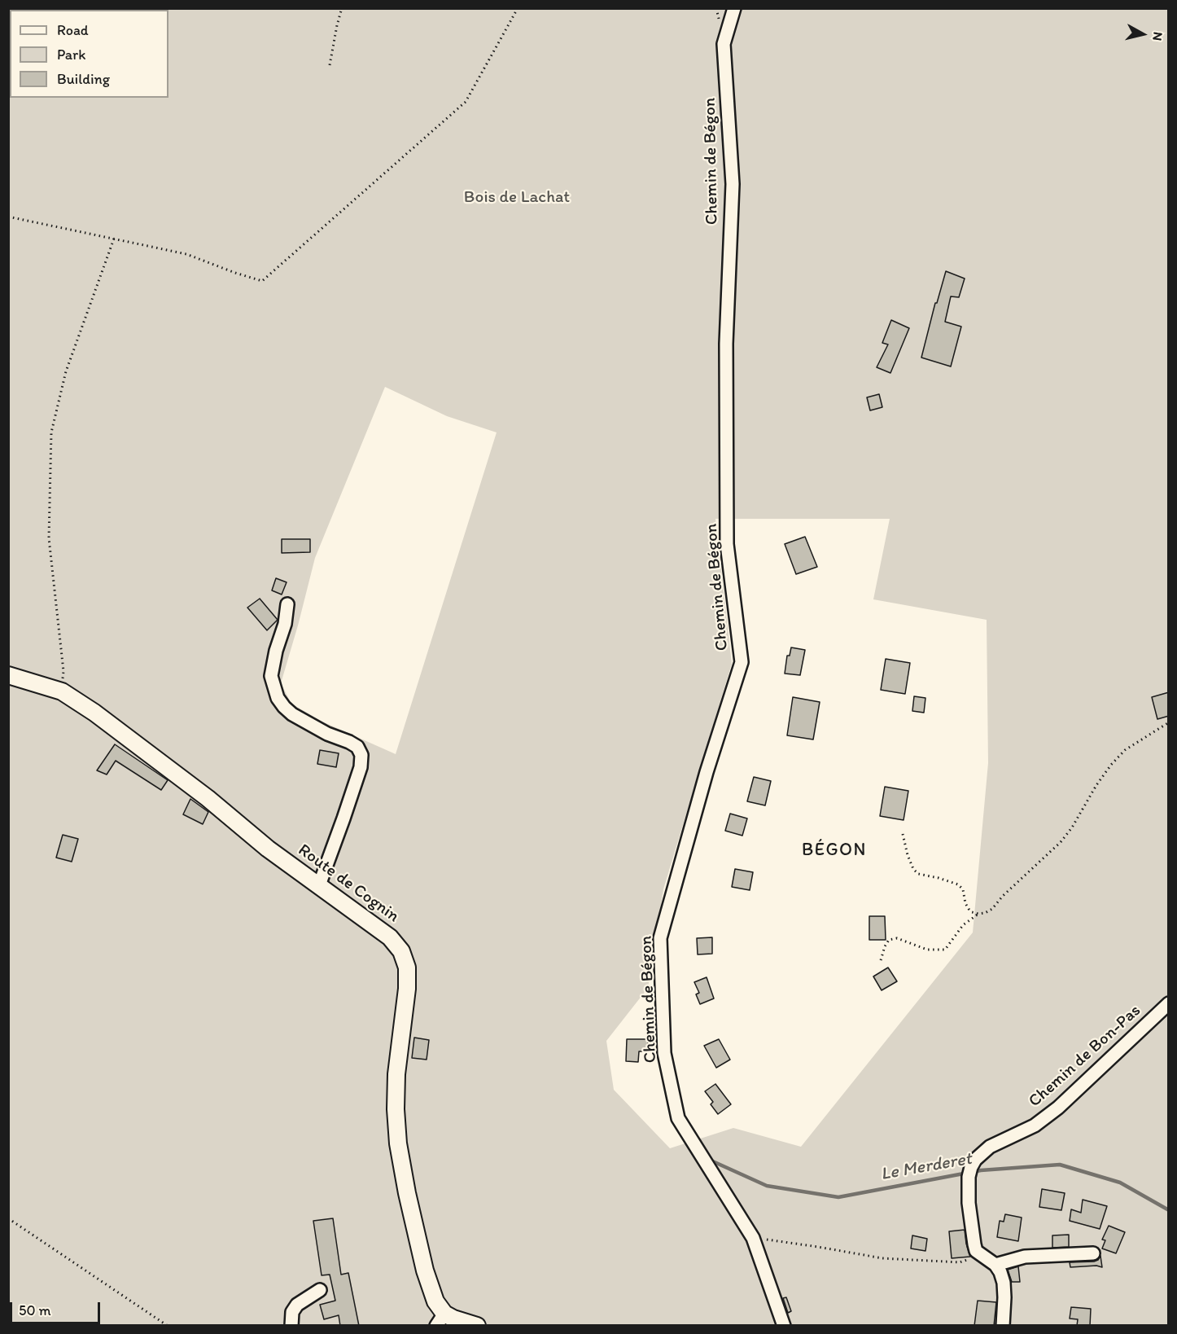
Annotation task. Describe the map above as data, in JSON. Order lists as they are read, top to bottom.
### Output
{
  "streets": {
    "main road": ["Route de Cognin"],
    "street": ["Chemin de Bégon", "Chemin de Bon-Pas"]
  },
  "districts": ["BÉGON"],
  "water": ["Le Merderet"],
  "parks": ["Bois de Lachat"],
  "legend": ["Road", "Park", "Building"],
  "scale_bar": "50 m",
  "north": "right"
}
